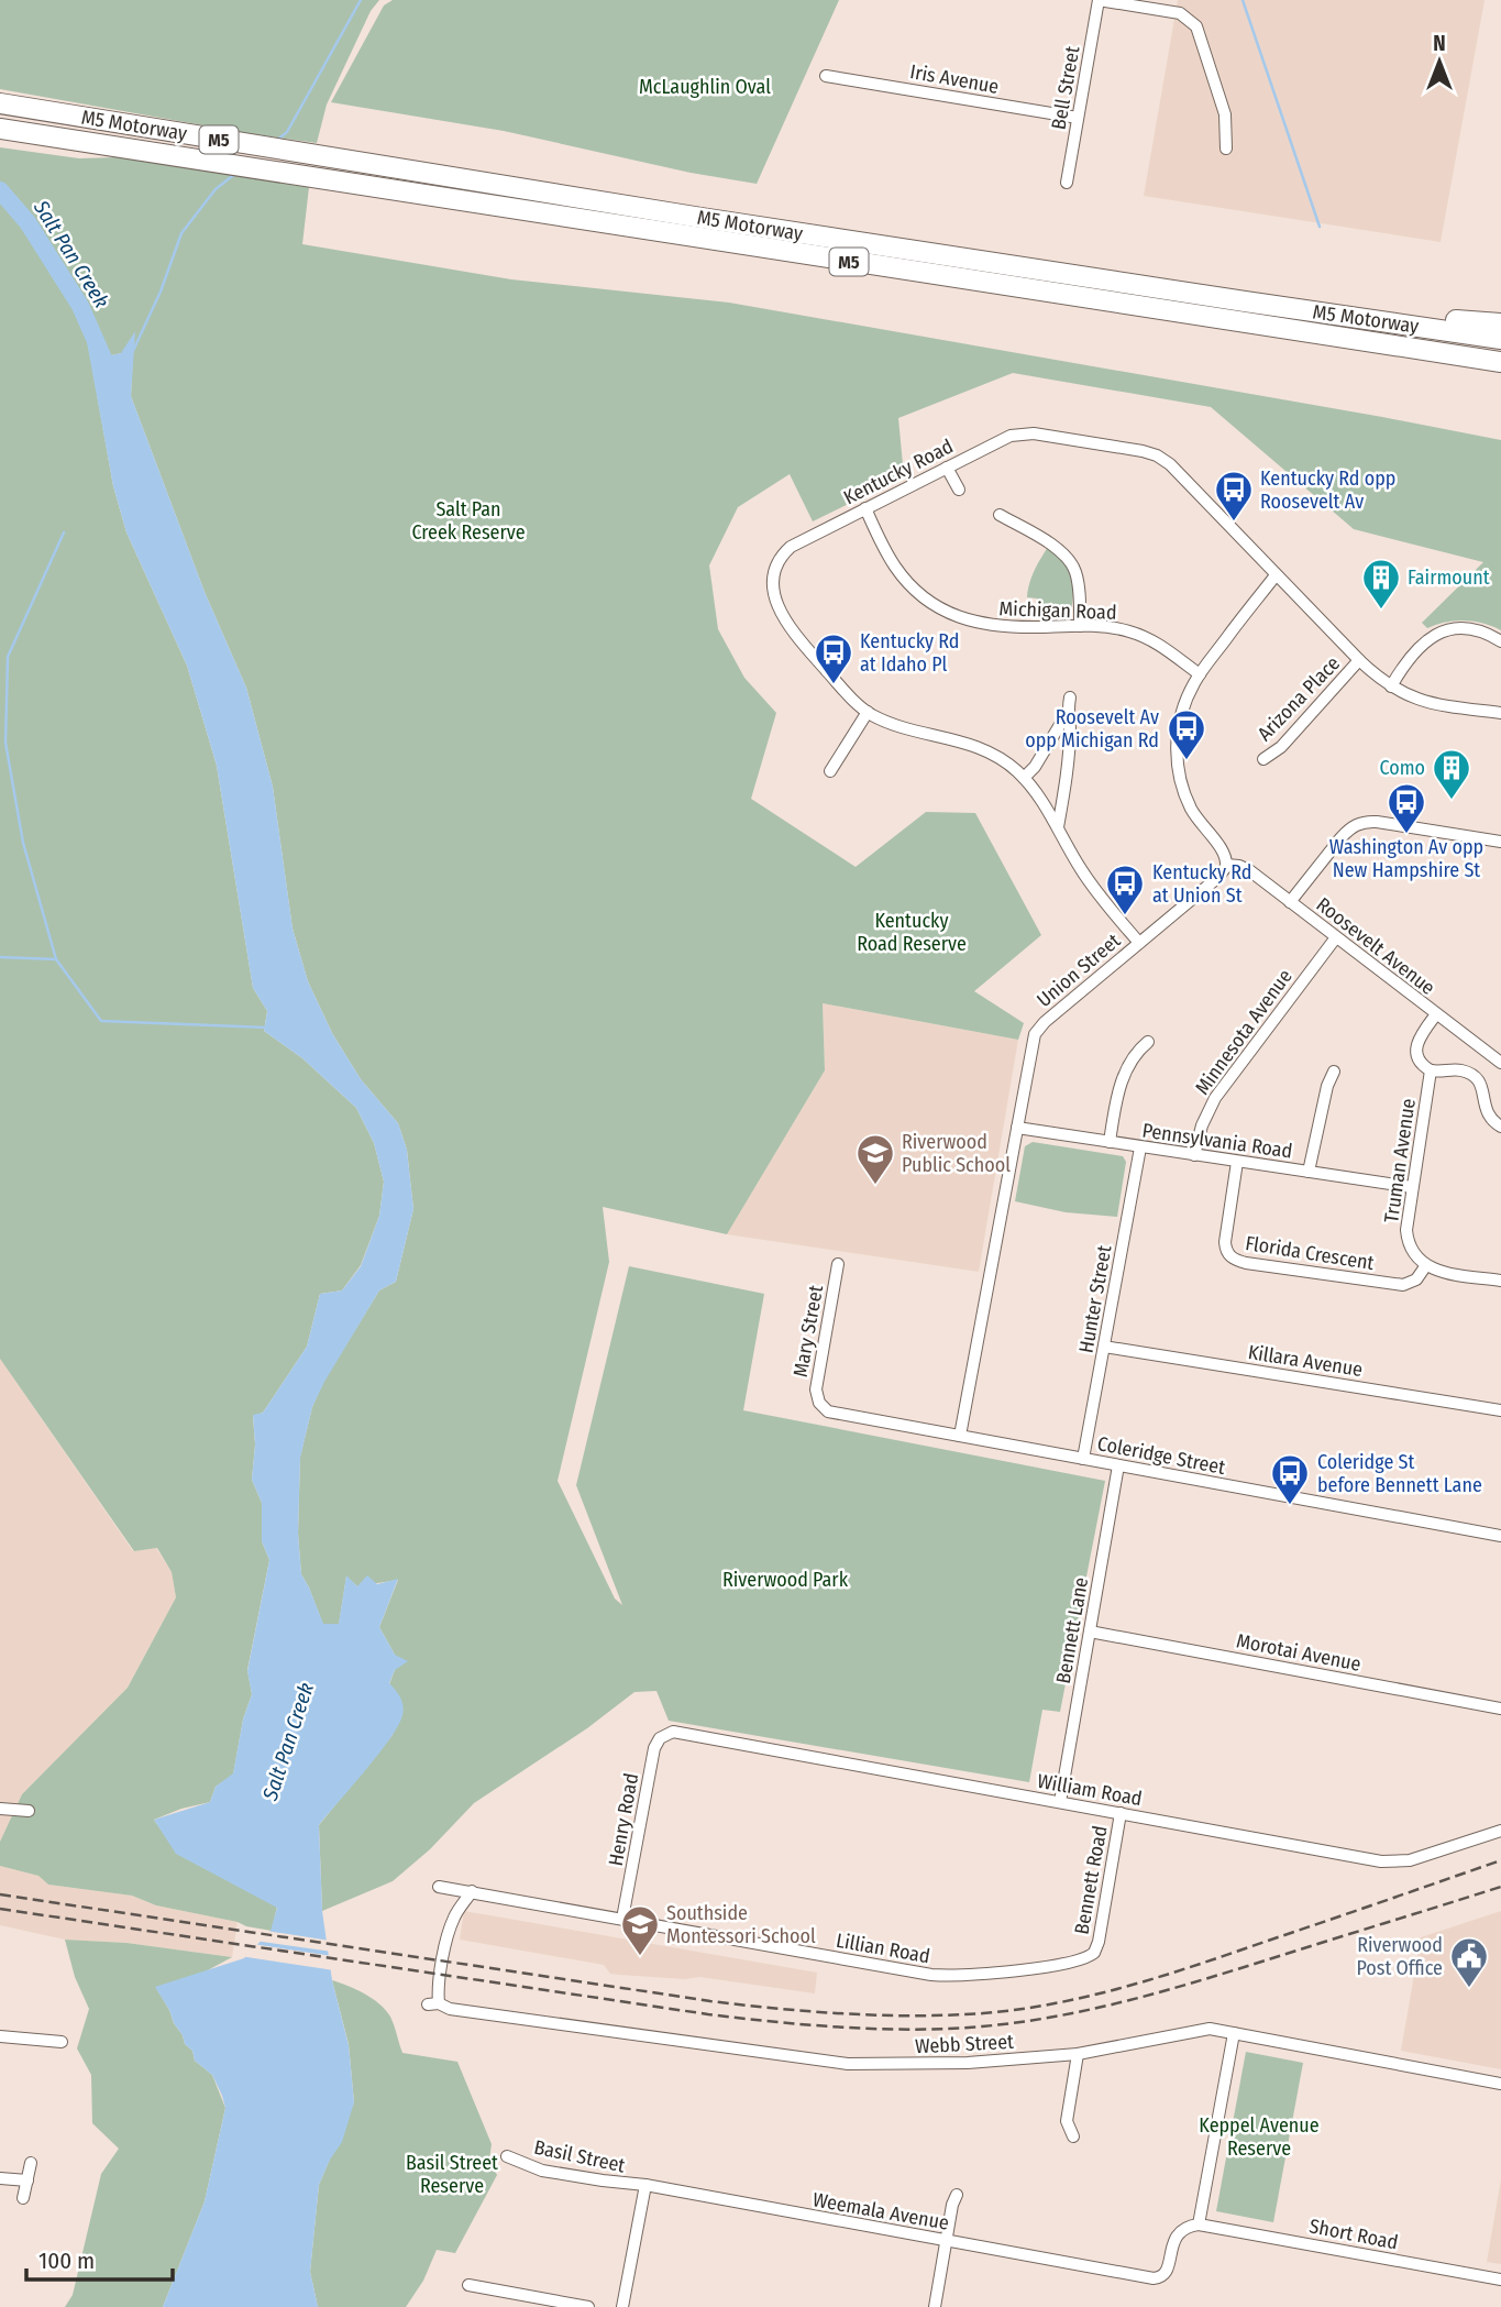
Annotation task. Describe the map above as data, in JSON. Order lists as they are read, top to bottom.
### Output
{
  "streets": {
    "highway": ["M5 Motorway", "M5"],
    "street": [
      "Iris Avenue",
      "Bell Street",
      "Kentucky Road",
      "Michigan Road",
      "Arizona Place",
      "Roosevelt Avenue",
      "Union Street",
      "Minnesota Avenue",
      "Pennsylvania Road",
      "Truman Avenue",
      "Florida Crescent",
      "Hunter Street",
      "Mary Street",
      "Killara Avenue",
      "Coleridge Street",
      "Bennett Lane",
      "Morotai Avenue",
      "William Road",
      "Henry Road",
      "Bennett Road",
      "Lillian Road",
      "Webb Street",
      "Basil Street",
      "Weemala Avenue",
      "Short Road"
    ]
  },
  "crossings": [
    ["Iris Avenue", "Bell Street"],
    ["M5 Motorway", "M5"],
    ["Kentucky Road", "Michigan Road"],
    ["Kentucky Road", "Arizona Place"],
    ["Kentucky Road", "Union Street"],
    ["Roosevelt Avenue", "Union Street"],
    ["Roosevelt Avenue", "Minnesota Avenue"],
    ["Roosevelt Avenue", "Truman Avenue"],
    ["Union Street", "Pennsylvania Road"],
    ["Union Street", "Coleridge Street"],
    ["Minnesota Avenue", "Pennsylvania Road"],
    ["Pennsylvania Road", "Truman Avenue"],
    ["Pennsylvania Road", "Florida Crescent"],
    ["Pennsylvania Road", "Hunter Street"],
    ["Truman Avenue", "Florida Crescent"],
    ["Hunter Street", "Killara Avenue"],
    ["Hunter Street", "Coleridge Street"],
    ["Mary Street", "Coleridge Street"],
    ["Coleridge Street", "Bennett Lane"],
    ["Bennett Lane", "Morotai Avenue"],
    ["Bennett Lane", "William Road"],
    ["William Road", "Henry Road"],
    ["William Road", "Bennett Road"],
    ["Henry Road", "Lillian Road"],
    ["Bennett Road", "Lillian Road"],
    ["Lillian Road", "Webb Street"],
    ["Basil Street", "Weemala Avenue"],
    ["Weemala Avenue", "Short Road"]
  ],
  "water": ["Salt Pan Creek"],
  "parks": [
    "McLaughlin Oval",
    "Salt Pan Creek Reserve",
    "Kentucky Road Reserve",
    "Riverwood Park",
    "Keppel Avenue Reserve",
    "Basil Street Reserve"
  ],
  "places": {
    "bus stop": [
      "Kentucky Rd opp Roosevelt Av",
      "Kentucky Rd at Idaho Pl",
      "Roosevelt Av opp Michigan Rd",
      "Washington Av opp New Hampshire St",
      "Kentucky Rd at Union St",
      "Coleridge St before Bennett Lane"
    ],
    "building": ["Fairmount", "Como"],
    "school or university": ["Riverwood Public School", "Southside Montessori School"],
    "public building": ["Riverwood Post Office"]
  },
  "scale_bar": "100 m",
  "north": "top"
}
